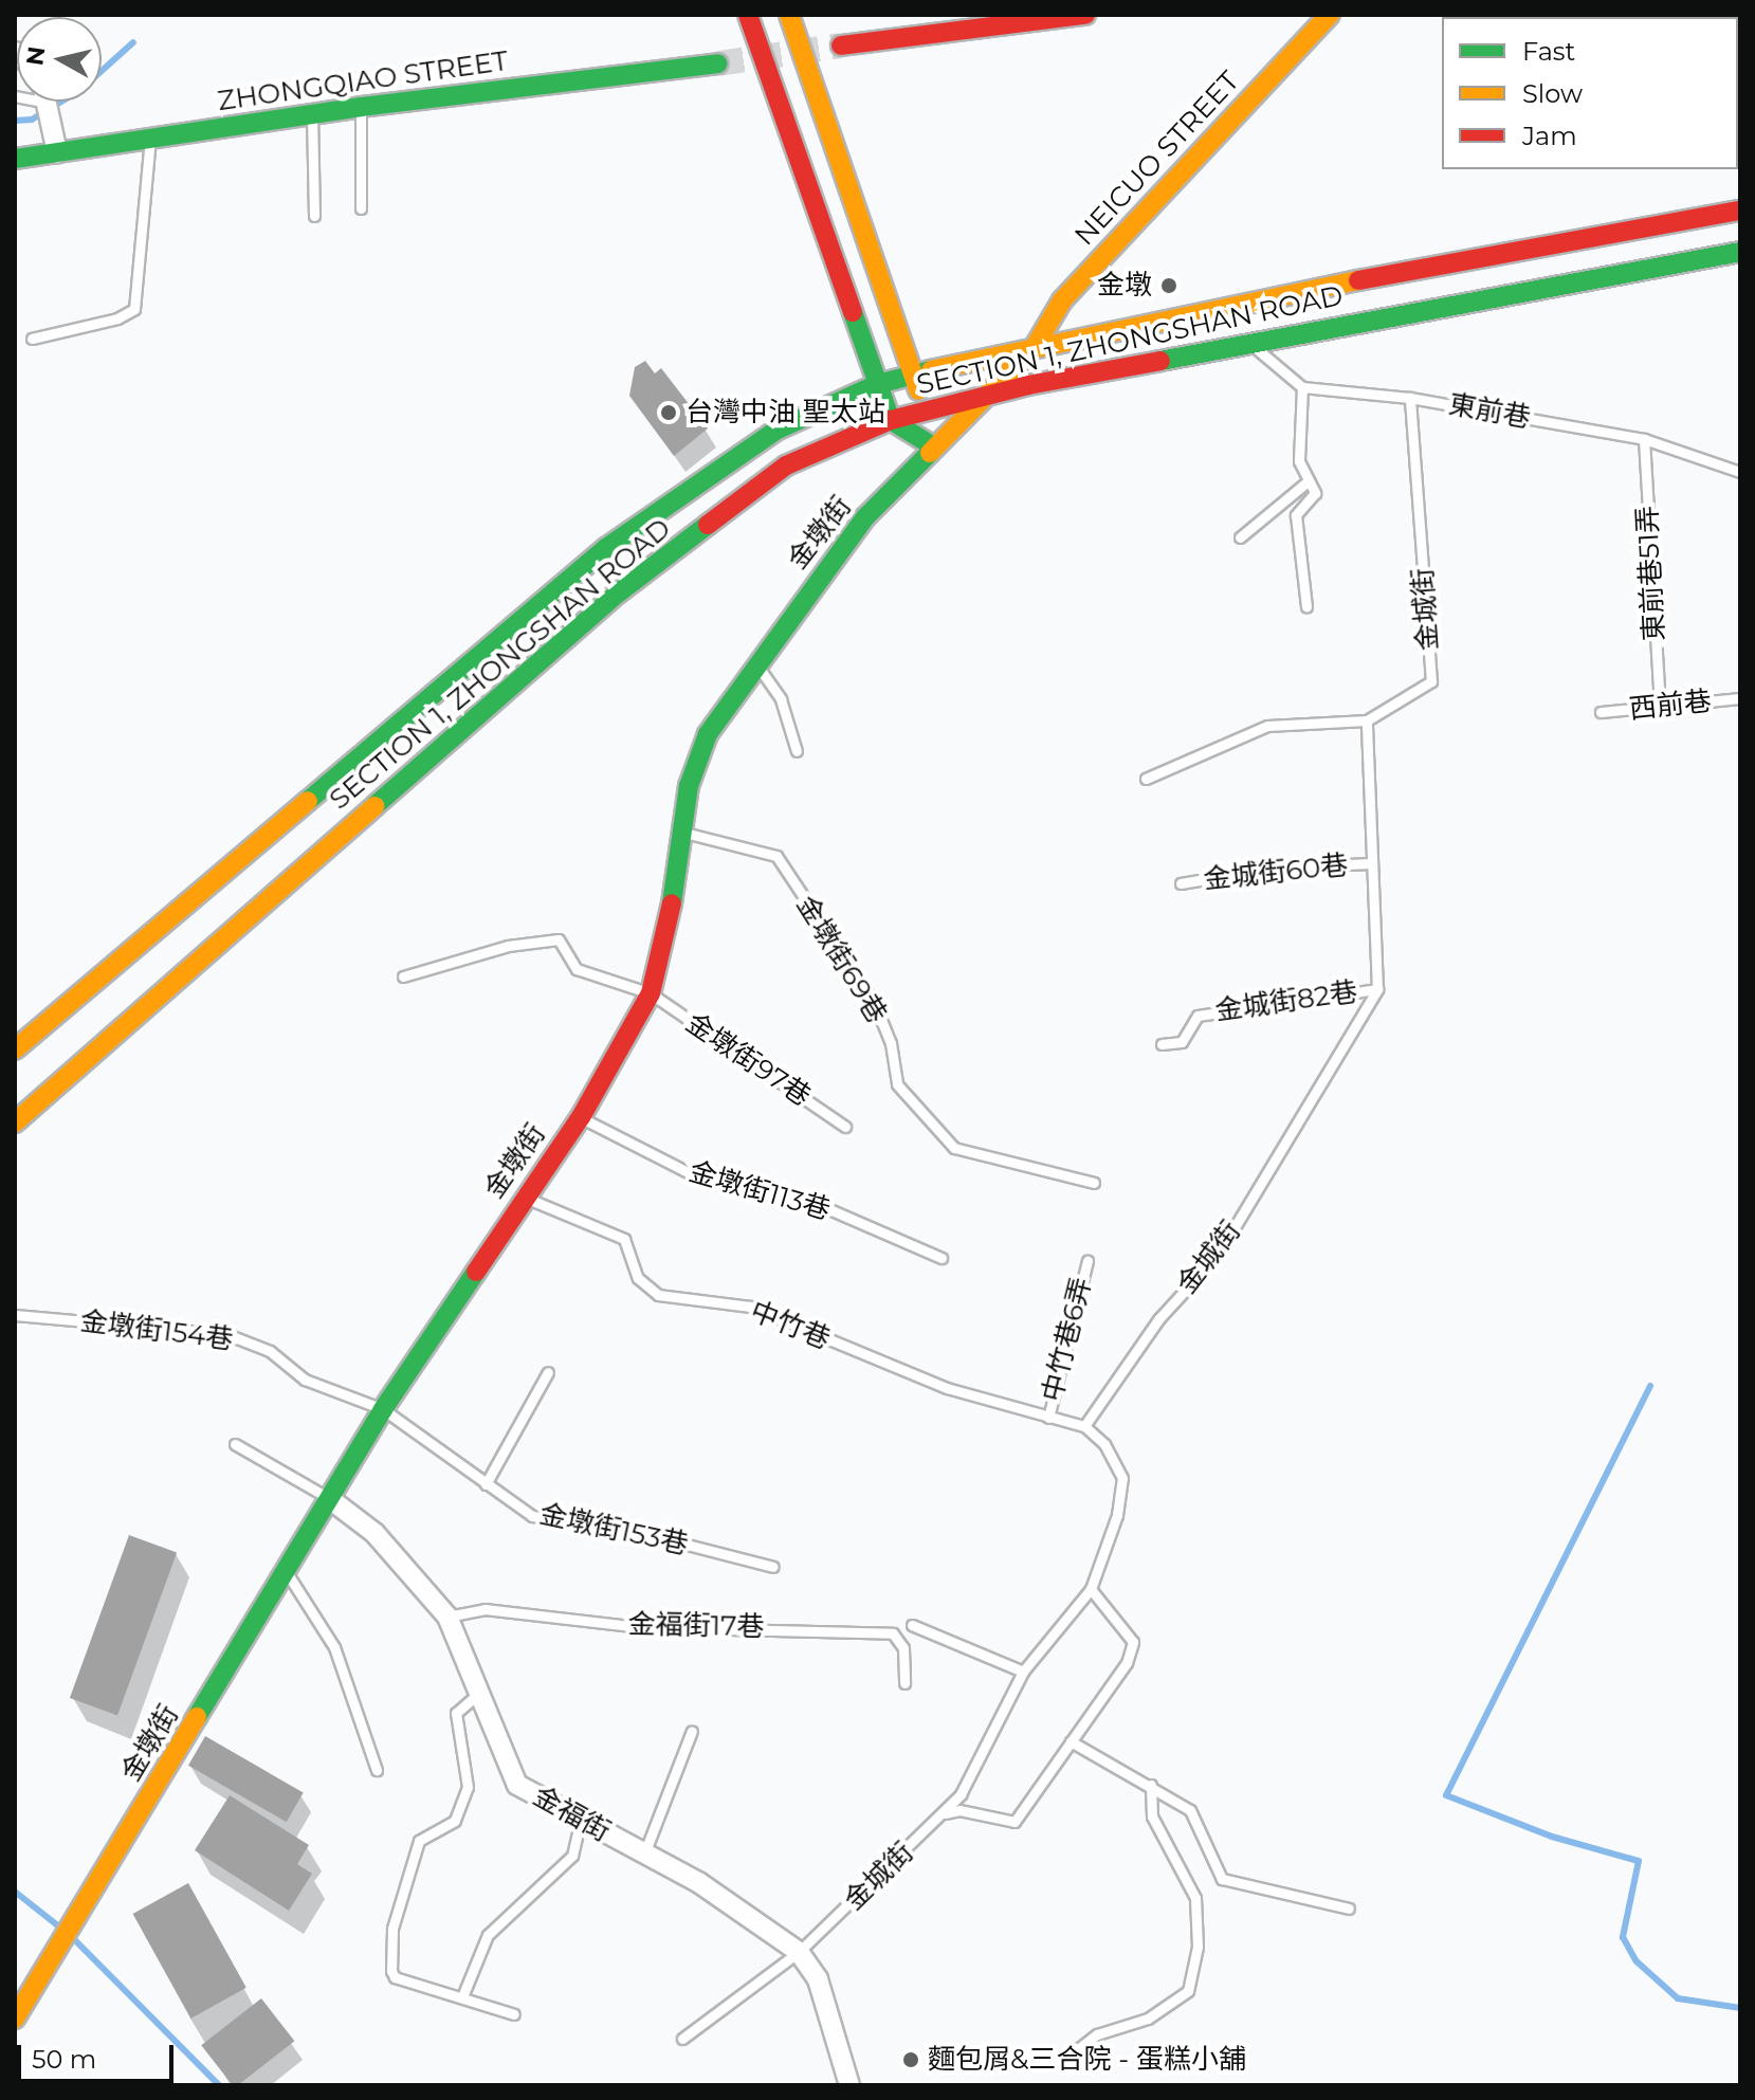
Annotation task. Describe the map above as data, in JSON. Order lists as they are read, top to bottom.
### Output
{
  "streets": {
    "main road": [
      "ZHONGQIAO STREET",
      "NEICUO STREET",
      "SECTION 1, ZHONGSHAN ROAD",
      "金墩街"
    ],
    "street": ["金福街"],
    "lane": [
      "東前巷",
      "東前巷51弄",
      "金城街",
      "西前巷",
      "金城街60巷",
      "金墩街69巷",
      "金城街82巷",
      "金墩街97巷",
      "金墩街113巷",
      "中竹巷",
      "金墩街154巷",
      "中竹巷6弄",
      "金墩街153巷",
      "金福街17巷"
    ]
  },
  "crossings": [
    ["NEICUO STREET", "SECTION 1, ZHONGSHAN ROAD"],
    ["NEICUO STREET", "金墩街"],
    ["SECTION 1, ZHONGSHAN ROAD", "金墩街"],
    ["東前巷", "東前巷51弄"],
    ["東前巷", "金城街"],
    ["金墩街", "金墩街69巷"],
    ["金墩街", "金墩街97巷"],
    ["金墩街", "金墩街113巷"],
    ["金墩街", "中竹巷"],
    ["金墩街", "金墩街154巷"],
    ["金墩街", "金墩街153巷"],
    ["金墩街", "金福街"],
    ["東前巷51弄", "西前巷"],
    ["金城街", "金城街82巷"],
    ["金城街", "中竹巷"],
    ["金城街", "金福街"],
    ["中竹巷", "中竹巷6弄"],
    ["金墩街154巷", "金墩街153巷"],
    ["金福街17巷", "金福街"]
  ],
  "places": ["金墩", "台灣中油 聖太站", "麵包屑&三合院 - 蛋糕小舖"],
  "legend": ["Fast", "Slow", "Jam"],
  "scale_bar": "50 m",
  "north": "left"
}
